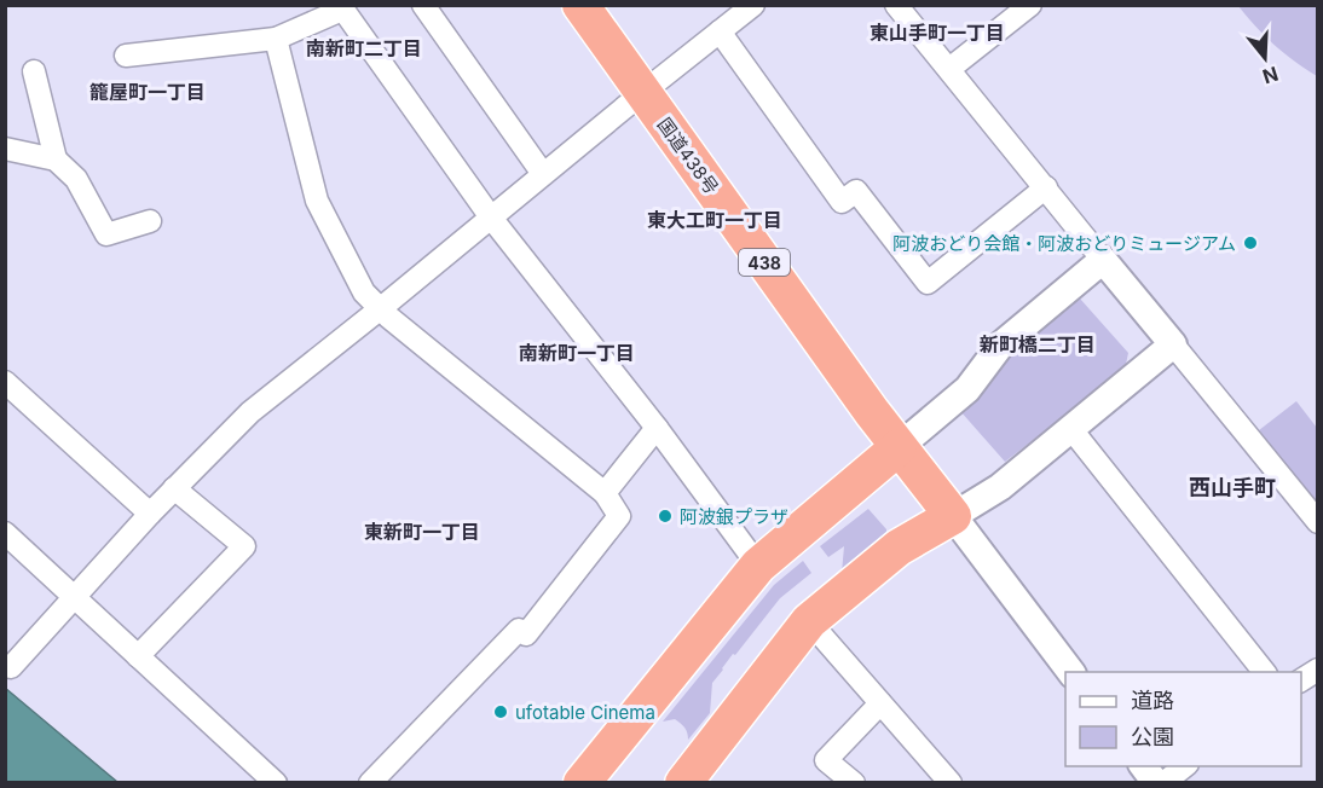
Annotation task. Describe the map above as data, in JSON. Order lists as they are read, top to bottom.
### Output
{
  "streets": {
    "highway": ["国道438号", "438"]
  },
  "districts": [
    "東山手町一丁目",
    "南新町二丁目",
    "籠屋町一丁目",
    "東大工町一丁目",
    "新町橋二丁目",
    "南新町一丁目",
    "西山手町",
    "東新町一丁目"
  ],
  "places": ["阿波おどり会館・阿波おどりミュージアム", "阿波銀プラザ", "ufotable Cinema"],
  "legend": ["道路", "公園"],
  "north": "bottom"
}
